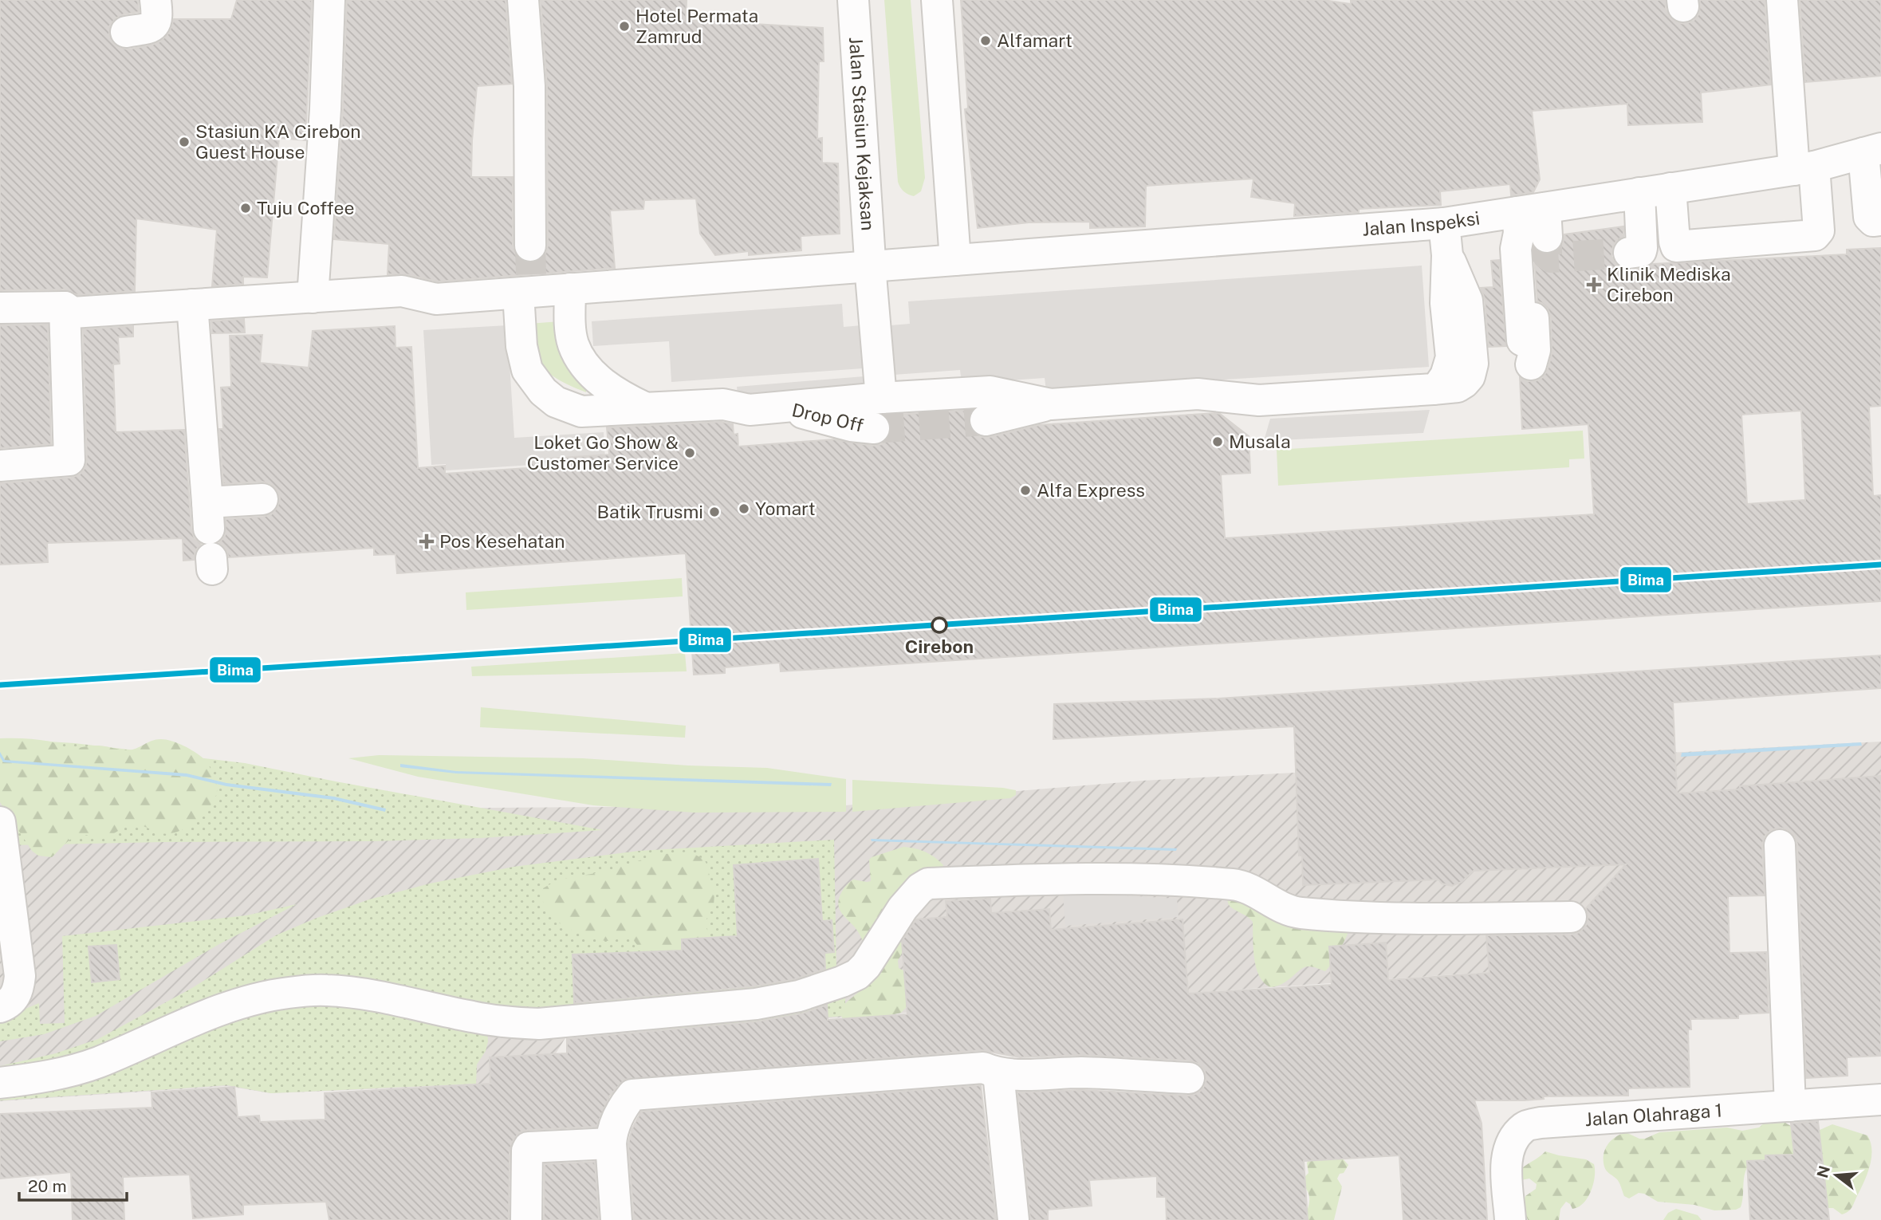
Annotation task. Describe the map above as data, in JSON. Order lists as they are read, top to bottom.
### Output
{
  "streets": {
    "street": [
      "Jalan Stasiun Kejaksan",
      "Jalan Inspeksi",
      "Drop Off",
      "Jalan Olahraga 1"
    ]
  },
  "crossings": [
    ["Jalan Stasiun Kejaksan", "Jalan Inspeksi"]
  ],
  "places": {
    "other": [
      "Hotel Permata Zamrud",
      "Alfamart",
      "Stasiun KA Cirebon Guest House",
      "Tuju Coffee",
      "Musala",
      "Loket Go Show & Customer Service",
      "Alfa Express",
      "Yomart",
      "Batik Trusmi",
      "Cirebon"
    ],
    "health": ["Klinik Mediska Cirebon", "Pos Kesehatan"]
  },
  "lines": ["transit line Bima"],
  "scale_bar": "20 m",
  "north": "left"
}
